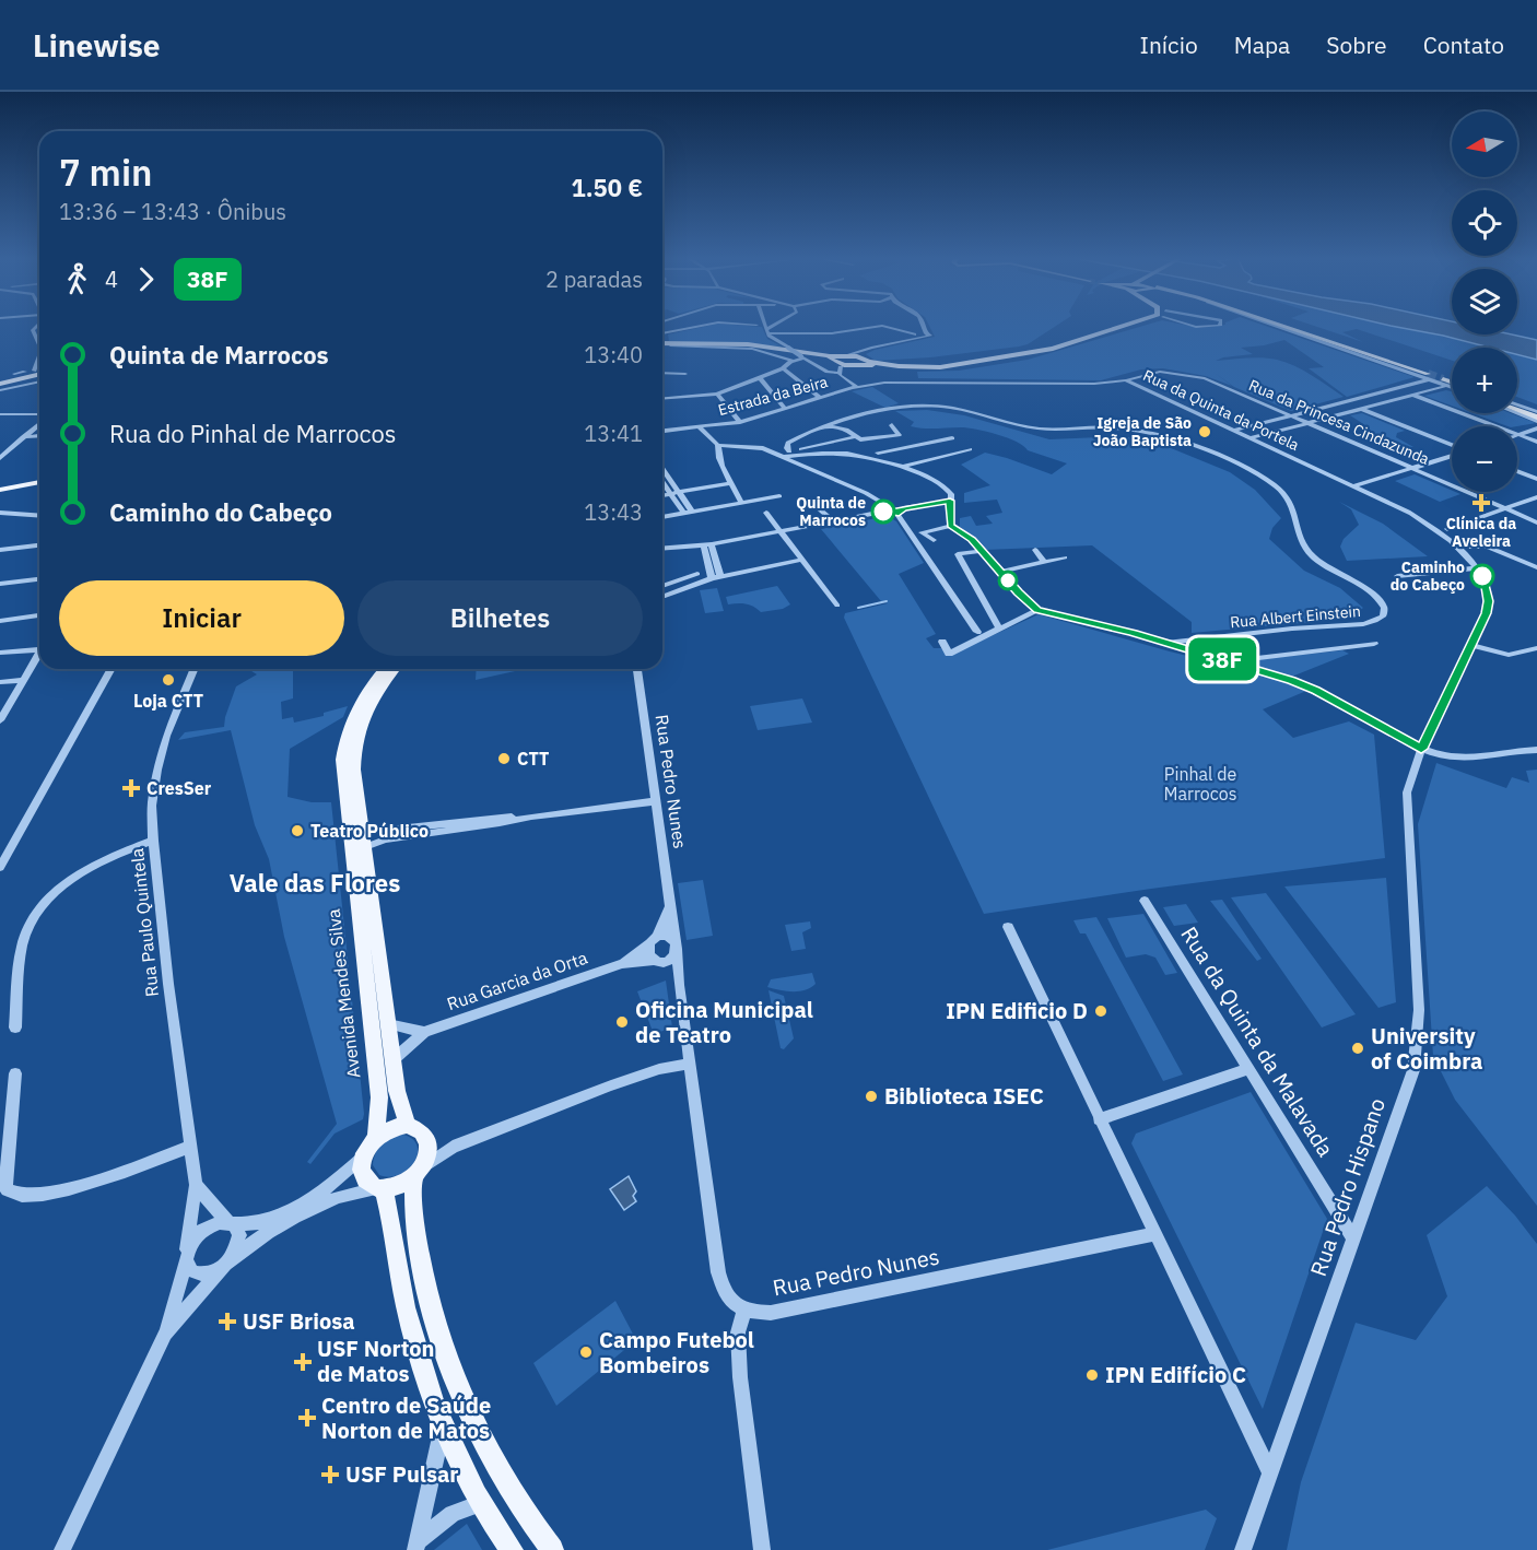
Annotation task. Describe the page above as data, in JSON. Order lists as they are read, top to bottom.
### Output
{
  "streets": {
    "main road": ["Avenida Mendes Silva"],
    "street": [
      "Estrada da Beira",
      "Rua da Quinta da Portela",
      "Rua da Princesa Cindazunda",
      "Rua Albert Einstein",
      "Rua Pedro Nunes",
      "Rua Paulo Quintela",
      "Rua Garcia da Orta",
      "Rua da Quinta da Malavada",
      "Rua Pedro Hispano"
    ]
  },
  "crossings": [
    ["Estrada da Beira", "Rua da Quinta da Portela"],
    ["Rua da Quinta da Portela", "Rua da Princesa Cindazunda"],
    ["Rua Pedro Nunes", "Rua Garcia da Orta"],
    ["Rua da Quinta da Malavada", "Rua Pedro Hispano"]
  ],
  "districts": ["Vale das Flores"],
  "parks": ["Pinhal de Marrocos"],
  "places": {
    "other": [
      "Igreja de São João Baptista",
      "Quinta de Marrocos",
      "Caminho do Cabeço",
      "Loja CTT",
      "CTT",
      "Teatro Público",
      "IPN Edificio D",
      "Oficina Municipal de Teatro",
      "University of Coimbra",
      "Biblioteca ISEC",
      "Campo Futebol Bombeiros",
      "IPN Edifício C"
    ],
    "health": [
      "Clínica da Aveleira",
      "CresSer",
      "USF Briosa",
      "USF Norton de Matos",
      "Centro de Saúde Norton de Matos",
      "USF Pulsar"
    ]
  },
  "lines": ["bus line 38F"],
  "north": "left",
  "page": {
    "header": "Linewise",
    "nav": [
      "Início",
      "Mapa",
      "Sobre",
      "Contato"
    ],
    "on_map": "38F",
    "map_buttons": ["+", "−"],
    "heading": ["7 min", "13:36 – 13:43 · Ônibus", "1.50 €"],
    "legs": ["4", "38F", "2 paradas"],
    "list": [
      {
        "name": "Quinta de Marrocos",
        "value": "13:40"
      },
      {
        "name": "Rua do Pinhal de Marrocos",
        "value": "13:41"
      },
      {
        "name": "Caminho do Cabeço",
        "value": "13:43"
      }
    ],
    "buttons": ["Iniciar", "Bilhetes"]
  }
}
